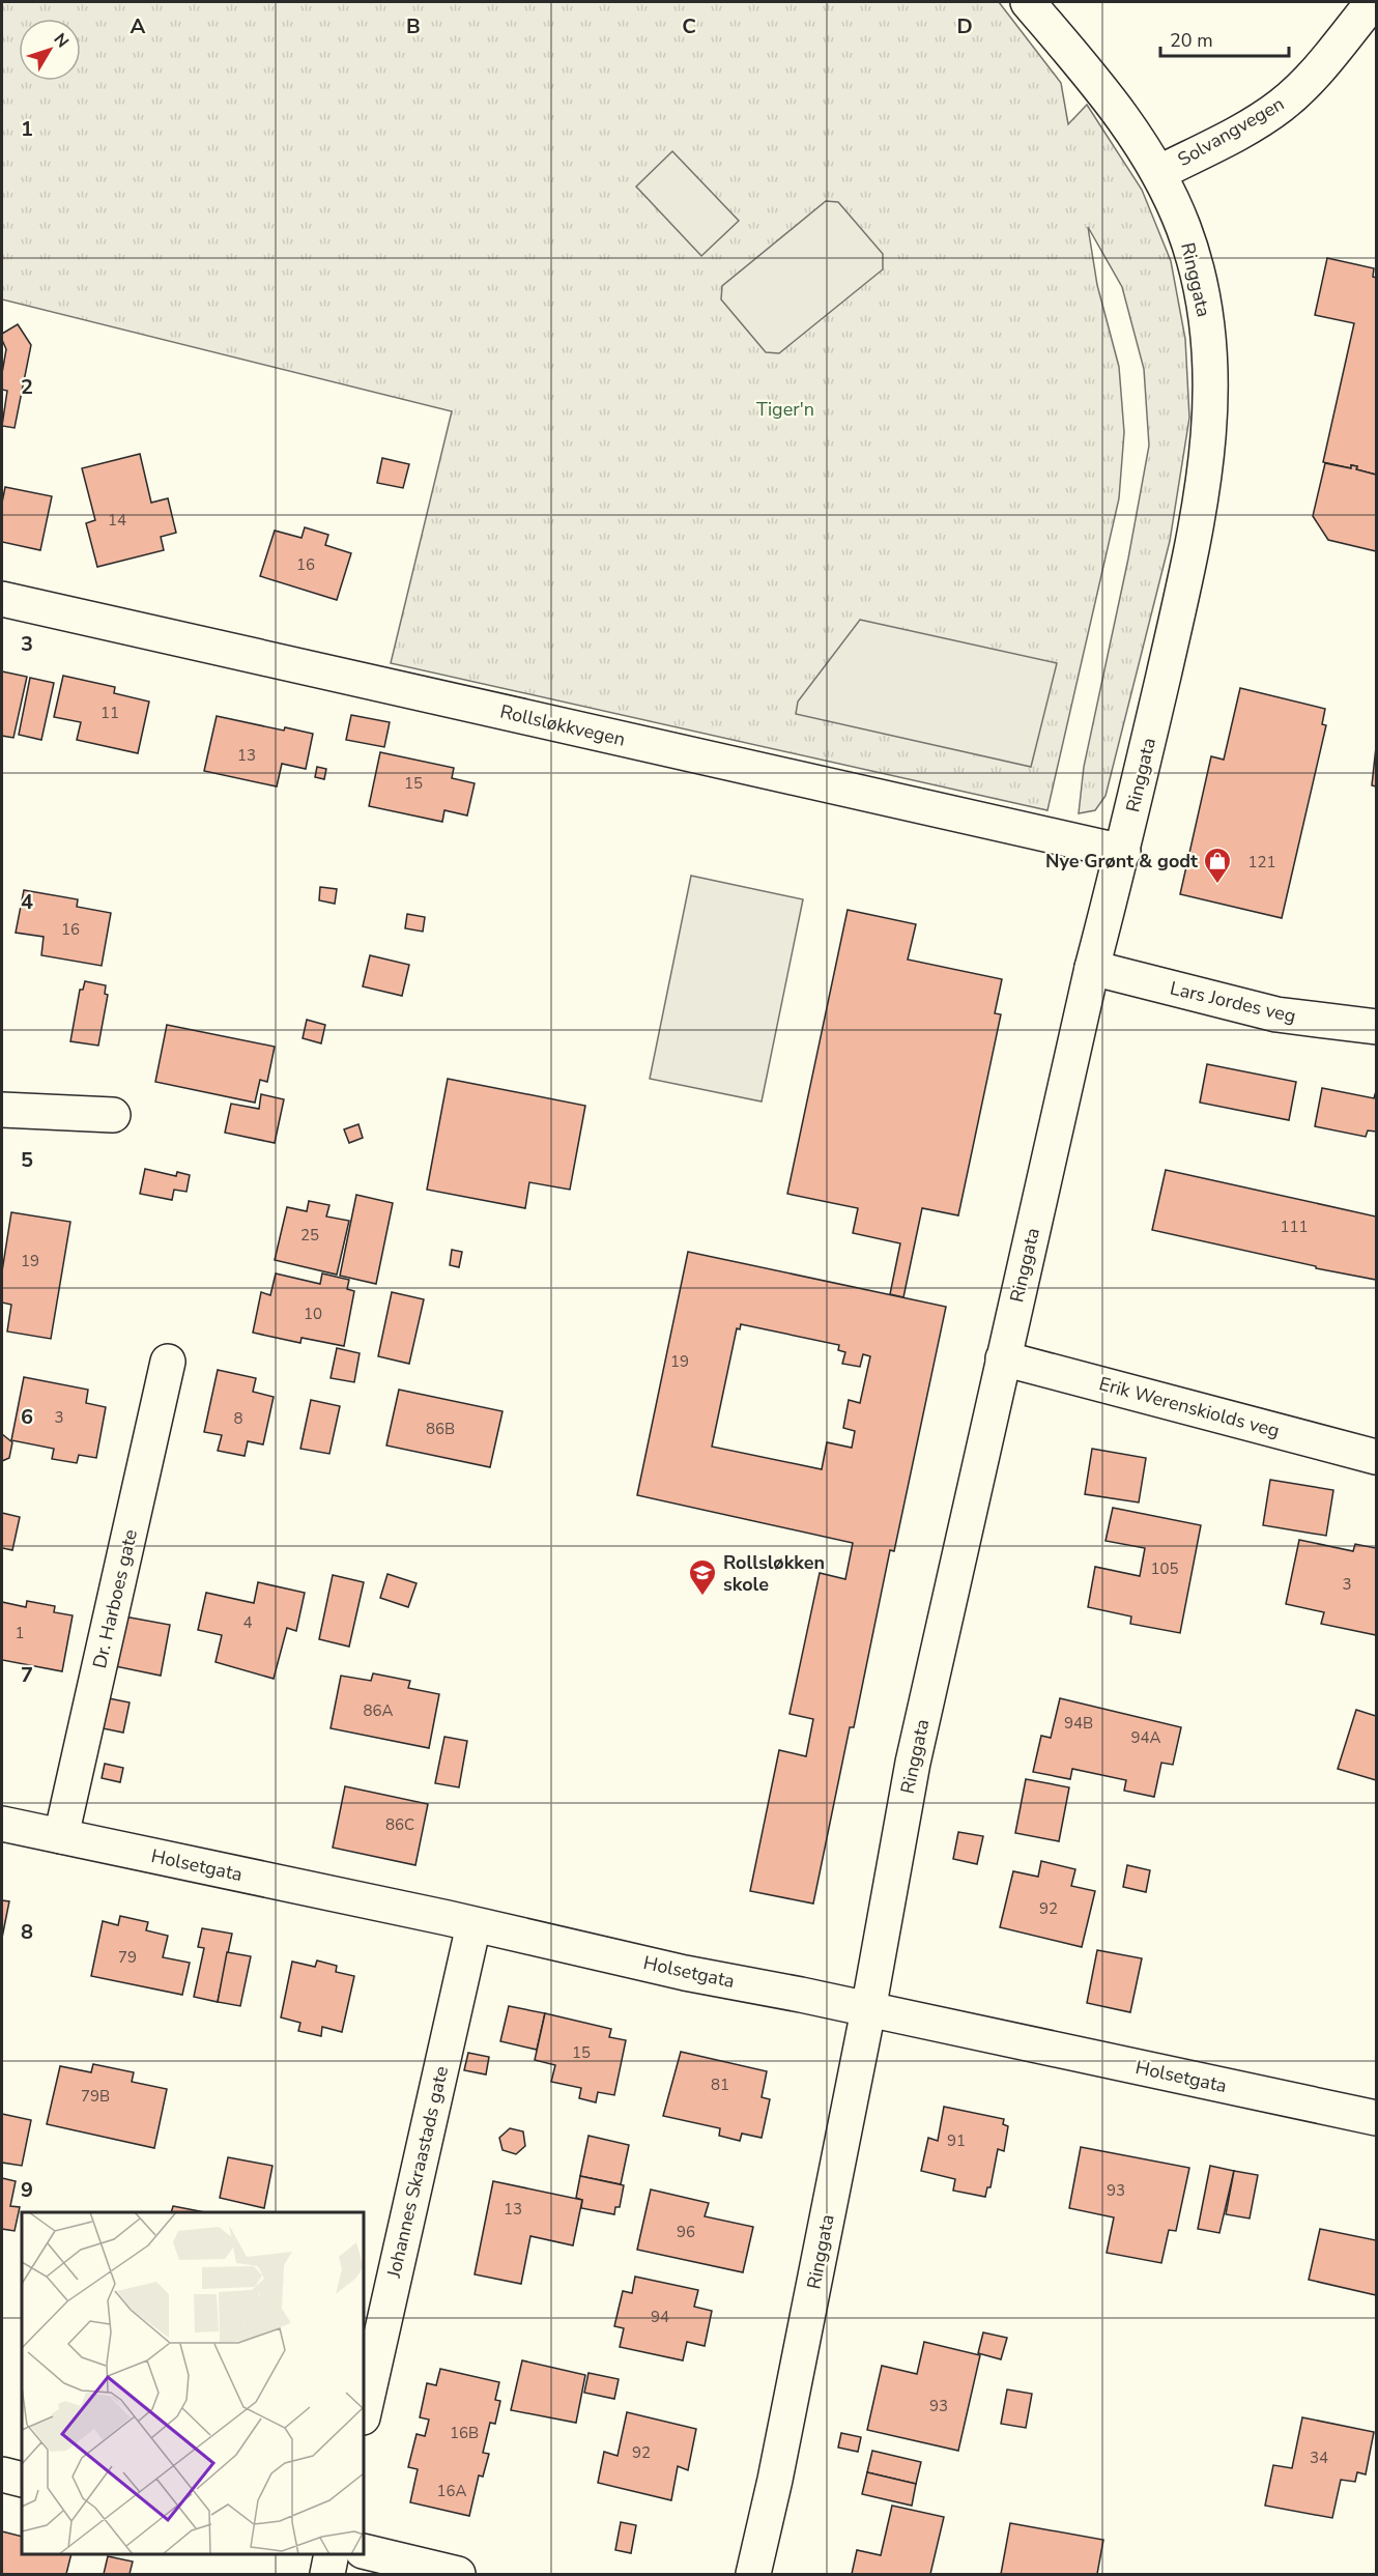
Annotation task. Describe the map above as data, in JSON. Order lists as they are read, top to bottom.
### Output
{
  "streets": {
    "street": [
      "Solvangvegen",
      "Ringgata",
      "Rollsløkkvegen",
      "Lars Jordes veg",
      "Erik Werenskiolds veg",
      "Dr. Harboes gate",
      "Holsetgata",
      "Johannes Skraastads gate"
    ]
  },
  "crossings": [
    ["Solvangvegen", "Ringgata"],
    ["Ringgata", "Rollsløkkvegen"],
    ["Ringgata", "Lars Jordes veg"],
    ["Ringgata", "Erik Werenskiolds veg"],
    ["Ringgata", "Holsetgata"],
    ["Dr. Harboes gate", "Holsetgata"],
    ["Holsetgata", "Johannes Skraastads gate"]
  ],
  "parks": ["Tiger'n"],
  "places": {
    "shop": ["Nye Grønt & godt"],
    "school or university": ["Rollsløkken skole"]
  },
  "house_numbers": [
    "14",
    "16",
    "11",
    "13",
    "15",
    "121",
    "16",
    "111",
    "25",
    "19",
    "10",
    "19",
    "3",
    "8",
    "86B",
    "105",
    "3",
    "4",
    "1",
    "86A",
    "94B",
    "94A",
    "86C",
    "92",
    "79",
    "15",
    "81",
    "79B",
    "91",
    "93",
    "13",
    "96",
    "94",
    "93",
    "16B",
    "92",
    "34",
    "16A"
  ],
  "scale_bar": "20 m",
  "north": "top right",
  "grid": {
    "columns": [
      "A",
      "B",
      "C",
      "D"
    ],
    "rows": [
      "1",
      "2",
      "3",
      "4",
      "5",
      "6",
      "7",
      "8",
      "9"
    ]
  }
}
